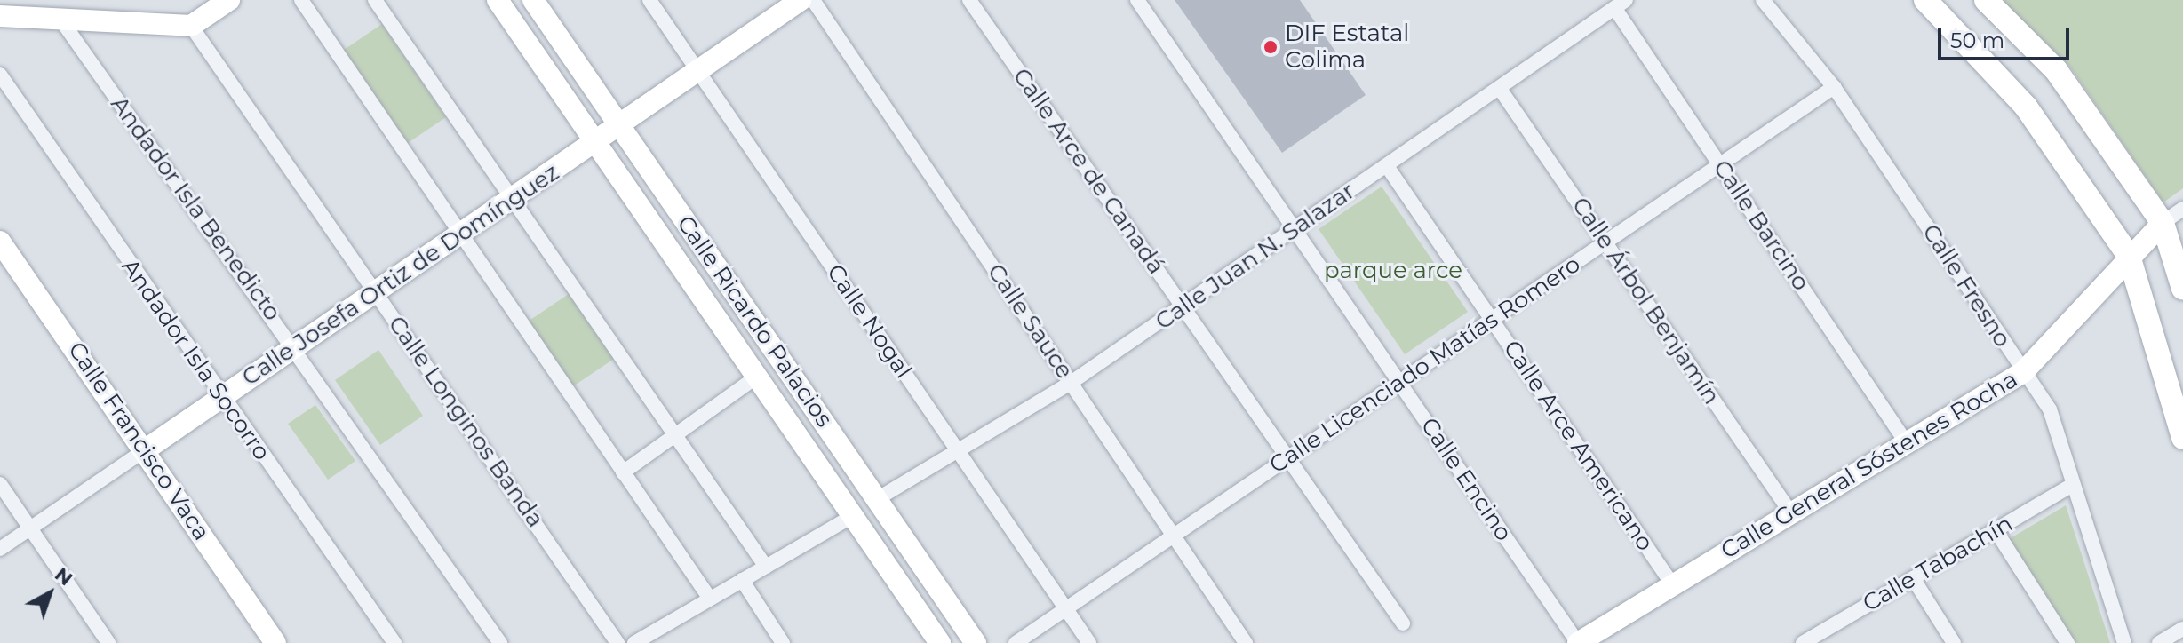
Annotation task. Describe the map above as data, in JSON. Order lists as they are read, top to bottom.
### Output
{
  "streets": {
    "street": [
      "Calle Arce de Canadá",
      "Andador Isla Benedicto",
      "Calle Barcino",
      "Calle Juan N. Salazar",
      "Calle Josefa Ortiz de Domínguez",
      "Calle Fresno",
      "Calle Árbol Benjamín",
      "Calle Ricardo Palacios",
      "Calle Nogal",
      "Calle Sauce",
      "Andador Isla Socorro",
      "Calle Licenciado Matías Romero",
      "Calle Longinos Banda",
      "Calle Francisco Vaca",
      "Calle Arce Americano",
      "Calle General Sóstenes Rocha",
      "Calle Encino",
      "Calle Tabachín"
    ]
  },
  "crossings": [
    ["Calle Arce de Canadá", "Calle Juan N. Salazar"],
    ["Calle Arce de Canadá", "Calle Licenciado Matías Romero"],
    ["Andador Isla Benedicto", "Calle Josefa Ortiz de Domínguez"],
    ["Calle Barcino", "Calle Juan N. Salazar"],
    ["Calle Barcino", "Calle Licenciado Matías Romero"],
    ["Calle Barcino", "Calle General Sóstenes Rocha"],
    ["Calle Juan N. Salazar", "Calle Árbol Benjamín"],
    ["Calle Juan N. Salazar", "Calle Ricardo Palacios"],
    ["Calle Juan N. Salazar", "Calle Nogal"],
    ["Calle Juan N. Salazar", "Calle Sauce"],
    ["Calle Juan N. Salazar", "Calle Arce Americano"],
    ["Calle Juan N. Salazar", "Calle Encino"],
    ["Calle Josefa Ortiz de Domínguez", "Calle Ricardo Palacios"],
    ["Calle Josefa Ortiz de Domínguez", "Calle Nogal"],
    ["Calle Josefa Ortiz de Domínguez", "Andador Isla Socorro"],
    ["Calle Josefa Ortiz de Domínguez", "Calle Longinos Banda"],
    ["Calle Josefa Ortiz de Domínguez", "Calle Francisco Vaca"],
    ["Calle Fresno", "Calle Licenciado Matías Romero"],
    ["Calle Fresno", "Calle General Sóstenes Rocha"],
    ["Calle Fresno", "Calle Tabachín"],
    ["Calle Árbol Benjamín", "Calle Licenciado Matías Romero"],
    ["Calle Árbol Benjamín", "Calle General Sóstenes Rocha"],
    ["Calle Nogal", "Calle Licenciado Matías Romero"],
    ["Calle Sauce", "Calle Licenciado Matías Romero"],
    ["Calle Licenciado Matías Romero", "Calle Arce Americano"],
    ["Calle Licenciado Matías Romero", "Calle Encino"],
    ["Calle Arce Americano", "Calle General Sóstenes Rocha"],
    ["Calle General Sóstenes Rocha", "Calle Encino"]
  ],
  "parks": ["parque arce"],
  "places": ["DIF Estatal Colima"],
  "scale_bar": "50 m",
  "north": "top right"
}
